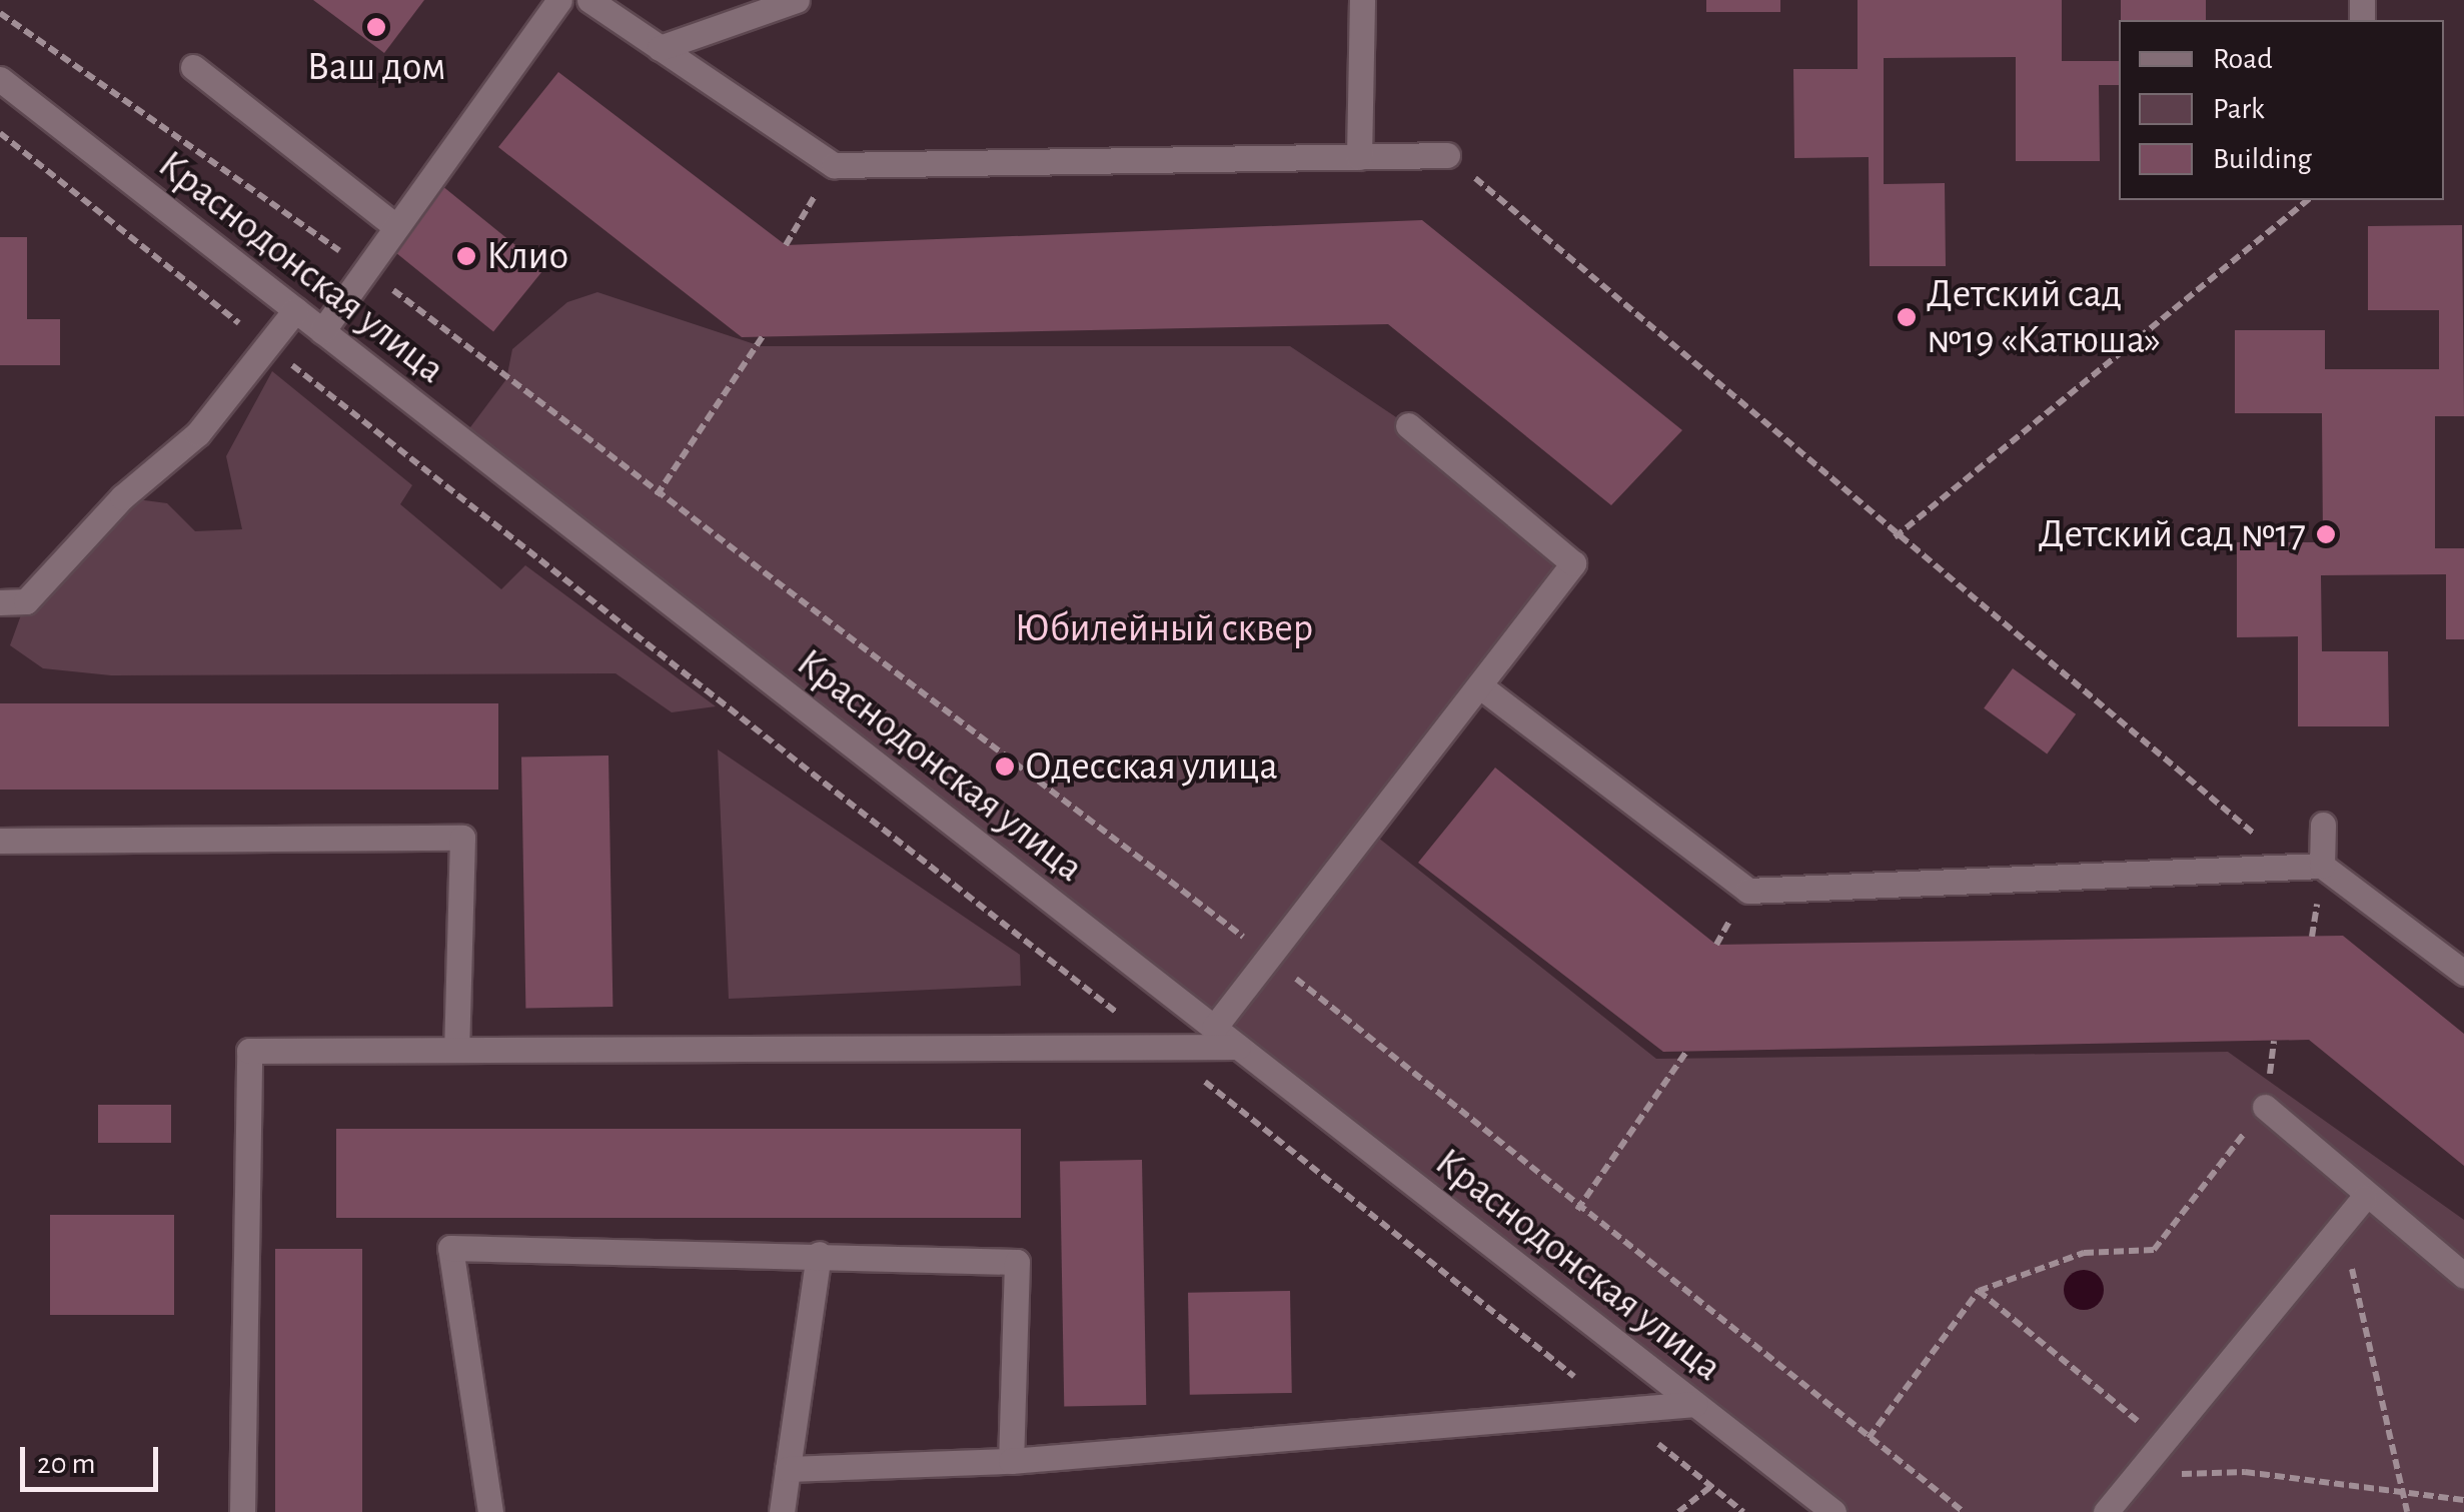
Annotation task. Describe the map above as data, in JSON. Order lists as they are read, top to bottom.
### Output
{
  "streets": {
    "street": ["Краснодонская улица"]
  },
  "parks": ["Юбилейный сквер"],
  "places": [
    "Ваш дом",
    "Клио",
    "Детский сад №19 «Катюша»",
    "Детский сад №17",
    "Одесская улица"
  ],
  "legend": ["Road", "Park", "Building"],
  "scale_bar": "20 m"
}
